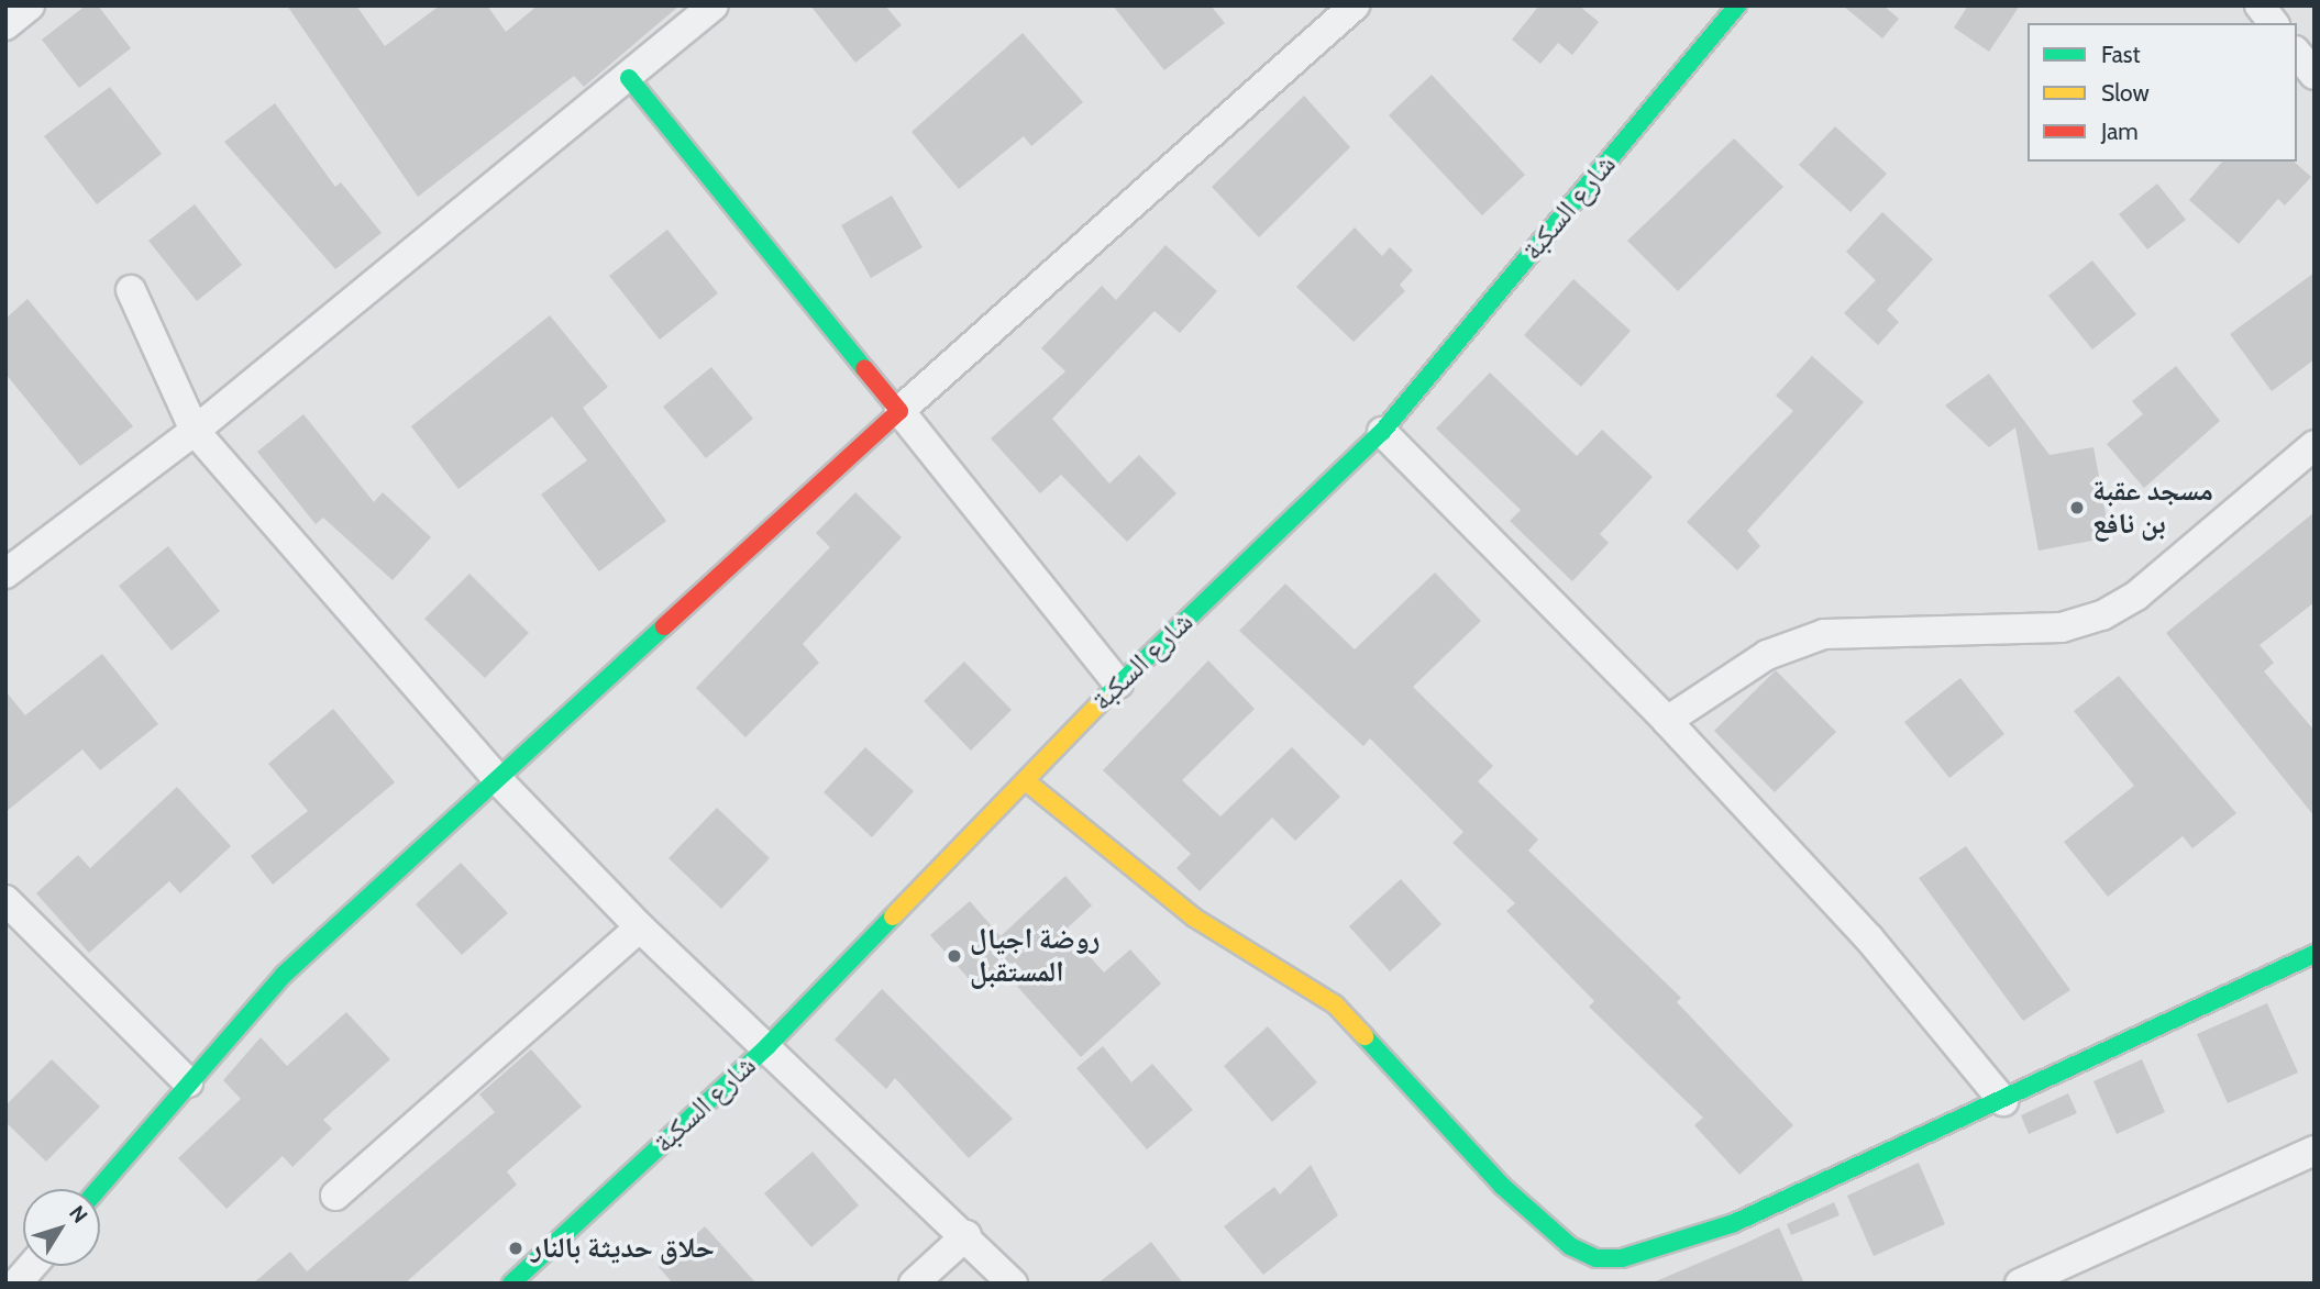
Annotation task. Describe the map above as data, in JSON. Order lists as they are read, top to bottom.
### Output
{
  "streets": {
    "street": ["شارع السكبة"]
  },
  "places": ["مسجد عقبة بن نافع", "روضة اجيال المستقبل", "حلاق حديثة بالنار"],
  "legend": ["Fast", "Slow", "Jam"],
  "north": "top right"
}
